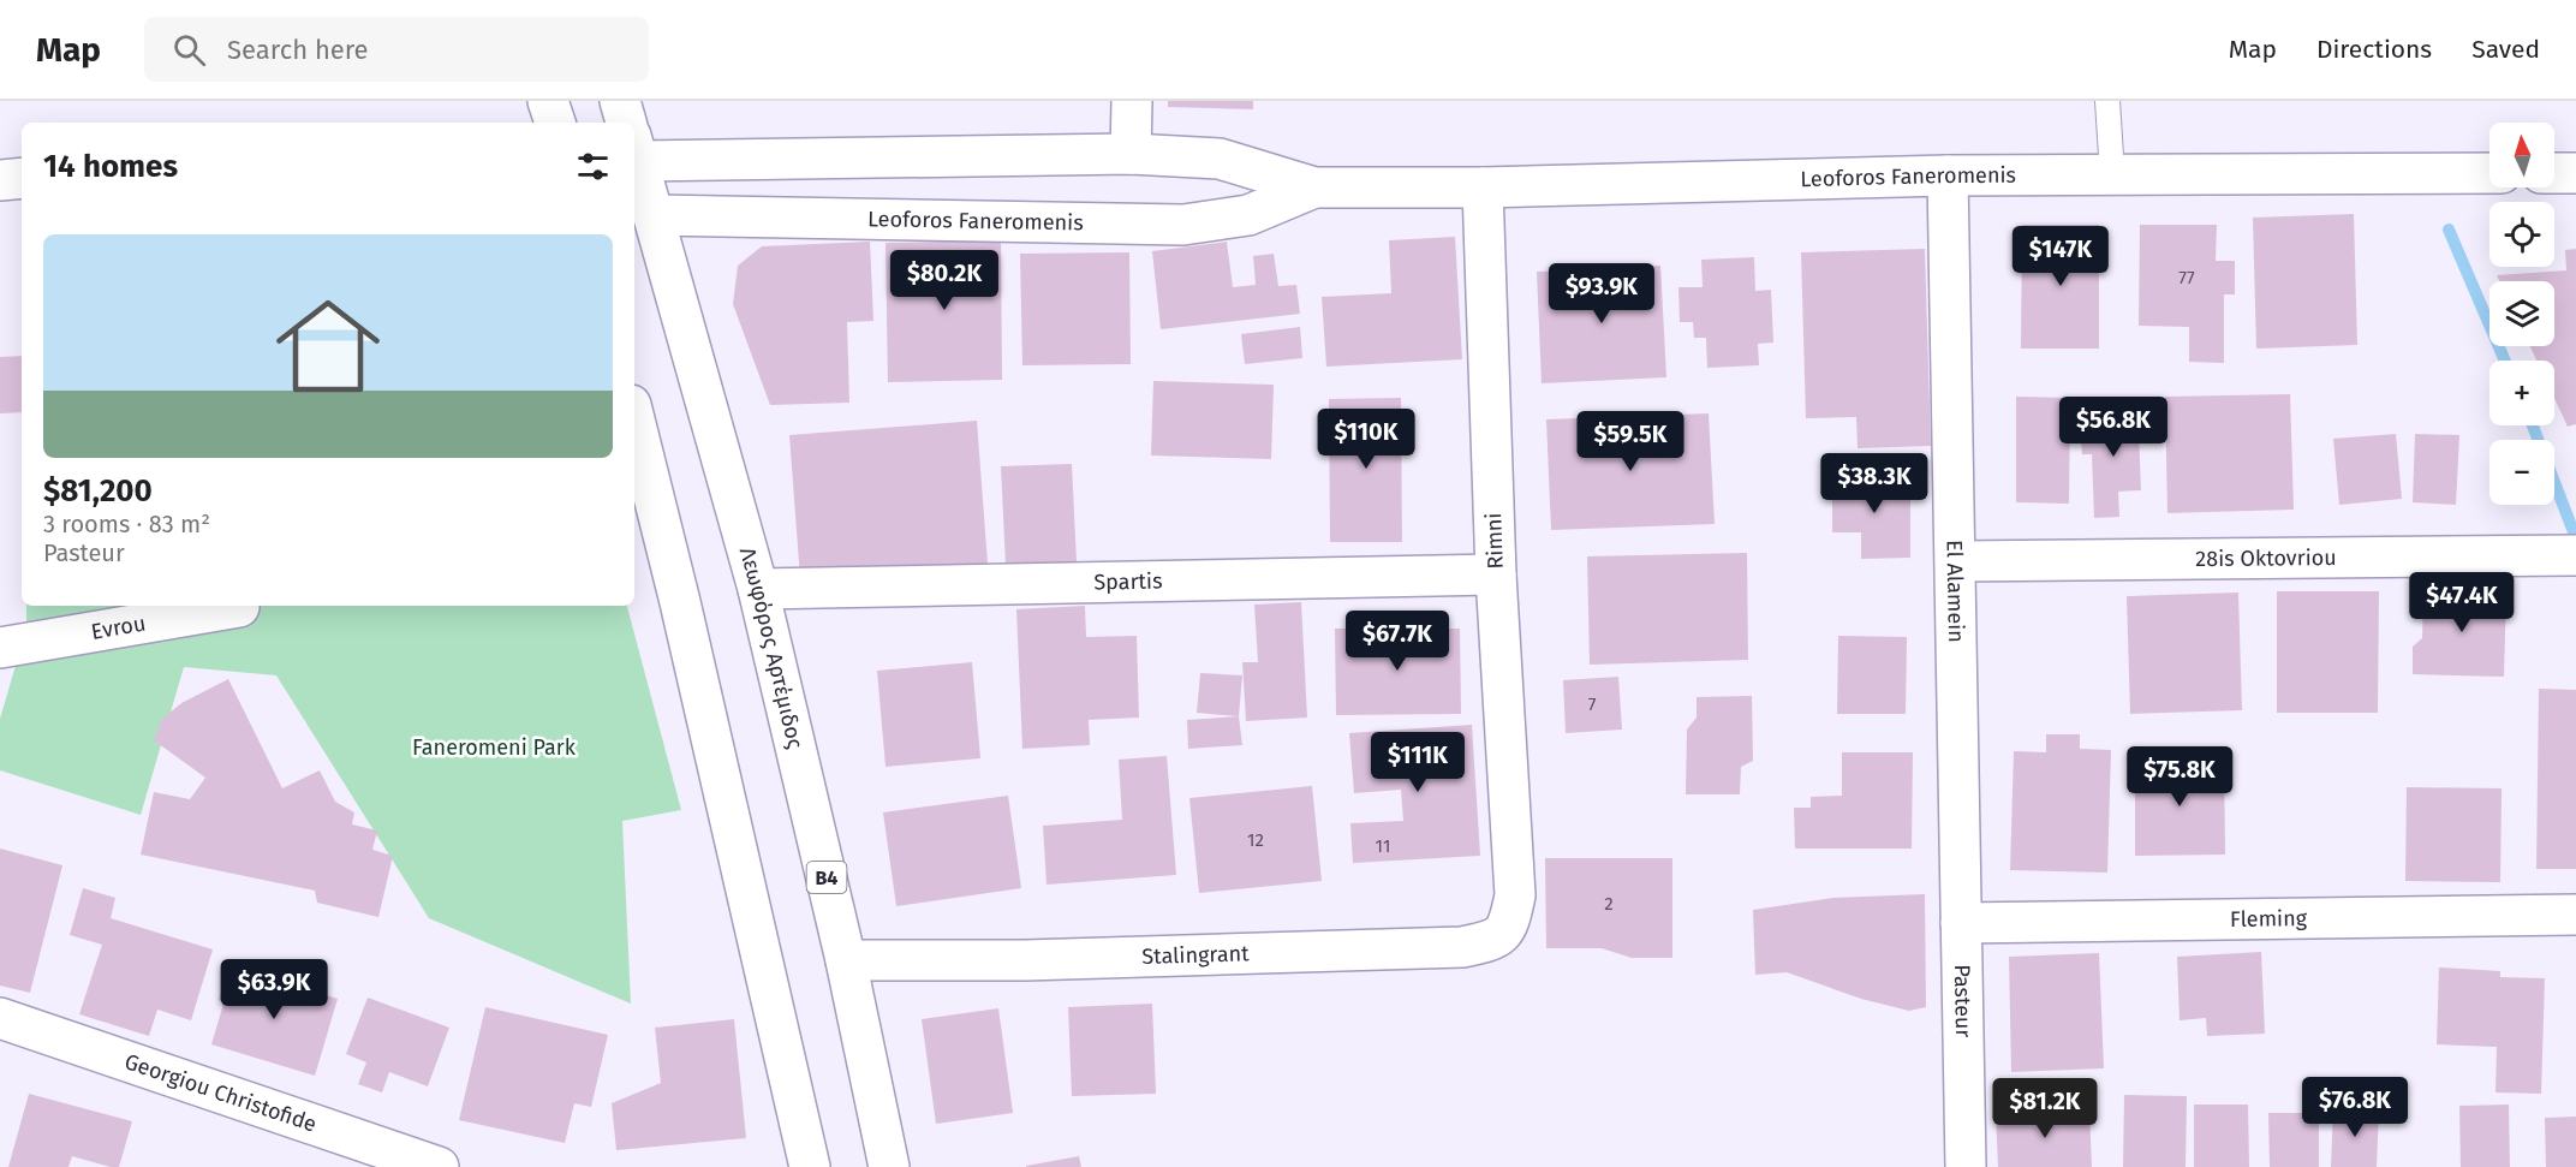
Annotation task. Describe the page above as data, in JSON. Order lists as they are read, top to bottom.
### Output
{
  "streets": {
    "street": [
      "Leoforos Faneromenis",
      "Rimni",
      "28is Oktovriou",
      "Spartis",
      "El Alamein",
      "Evrou",
      "Λεωφόρος Αρτέμιδος",
      "B4",
      "Fleming",
      "Stalingrant",
      "Pasteur",
      "Georgiou Christofide"
    ]
  },
  "crossings": [
    ["Leoforos Faneromenis", "Rimni"],
    ["Leoforos Faneromenis", "El Alamein"],
    ["Leoforos Faneromenis", "Λεωφόρος Αρτέμιδος"],
    ["Rimni", "Spartis"],
    ["Rimni", "Stalingrant"],
    ["28is Oktovriou", "El Alamein"],
    ["Spartis", "Λεωφόρος Αρτέμιδος"],
    ["El Alamein", "Fleming"],
    ["El Alamein", "Pasteur"],
    ["Λεωφόρος Αρτέμιδος", "Stalingrant"],
    ["Fleming", "Pasteur"]
  ],
  "parks": ["Faneromeni Park"],
  "house_numbers": [
    "77",
    "7",
    "12",
    "11",
    "2"
  ],
  "north": "top",
  "page": {
    "header": "Map",
    "search": "Search here",
    "nav": ["Map", "Directions", "Saved"],
    "map_buttons": ["+", "−"],
    "heading": "14 homes",
    "list": [
      {
        "name": "$81,200",
        "note": "3 rooms · 83 m² · Pasteur"
      }
    ],
    "price": [
      "$147K",
      "$80.2K",
      "$93.9K",
      "$56.8K",
      "$110K",
      "$59.5K",
      "$38.3K",
      "$47.4K",
      "$67.7K",
      "$111K",
      "$75.8K",
      "$63.9K",
      "$76.8K",
      "$81.2K"
    ]
  }
}
